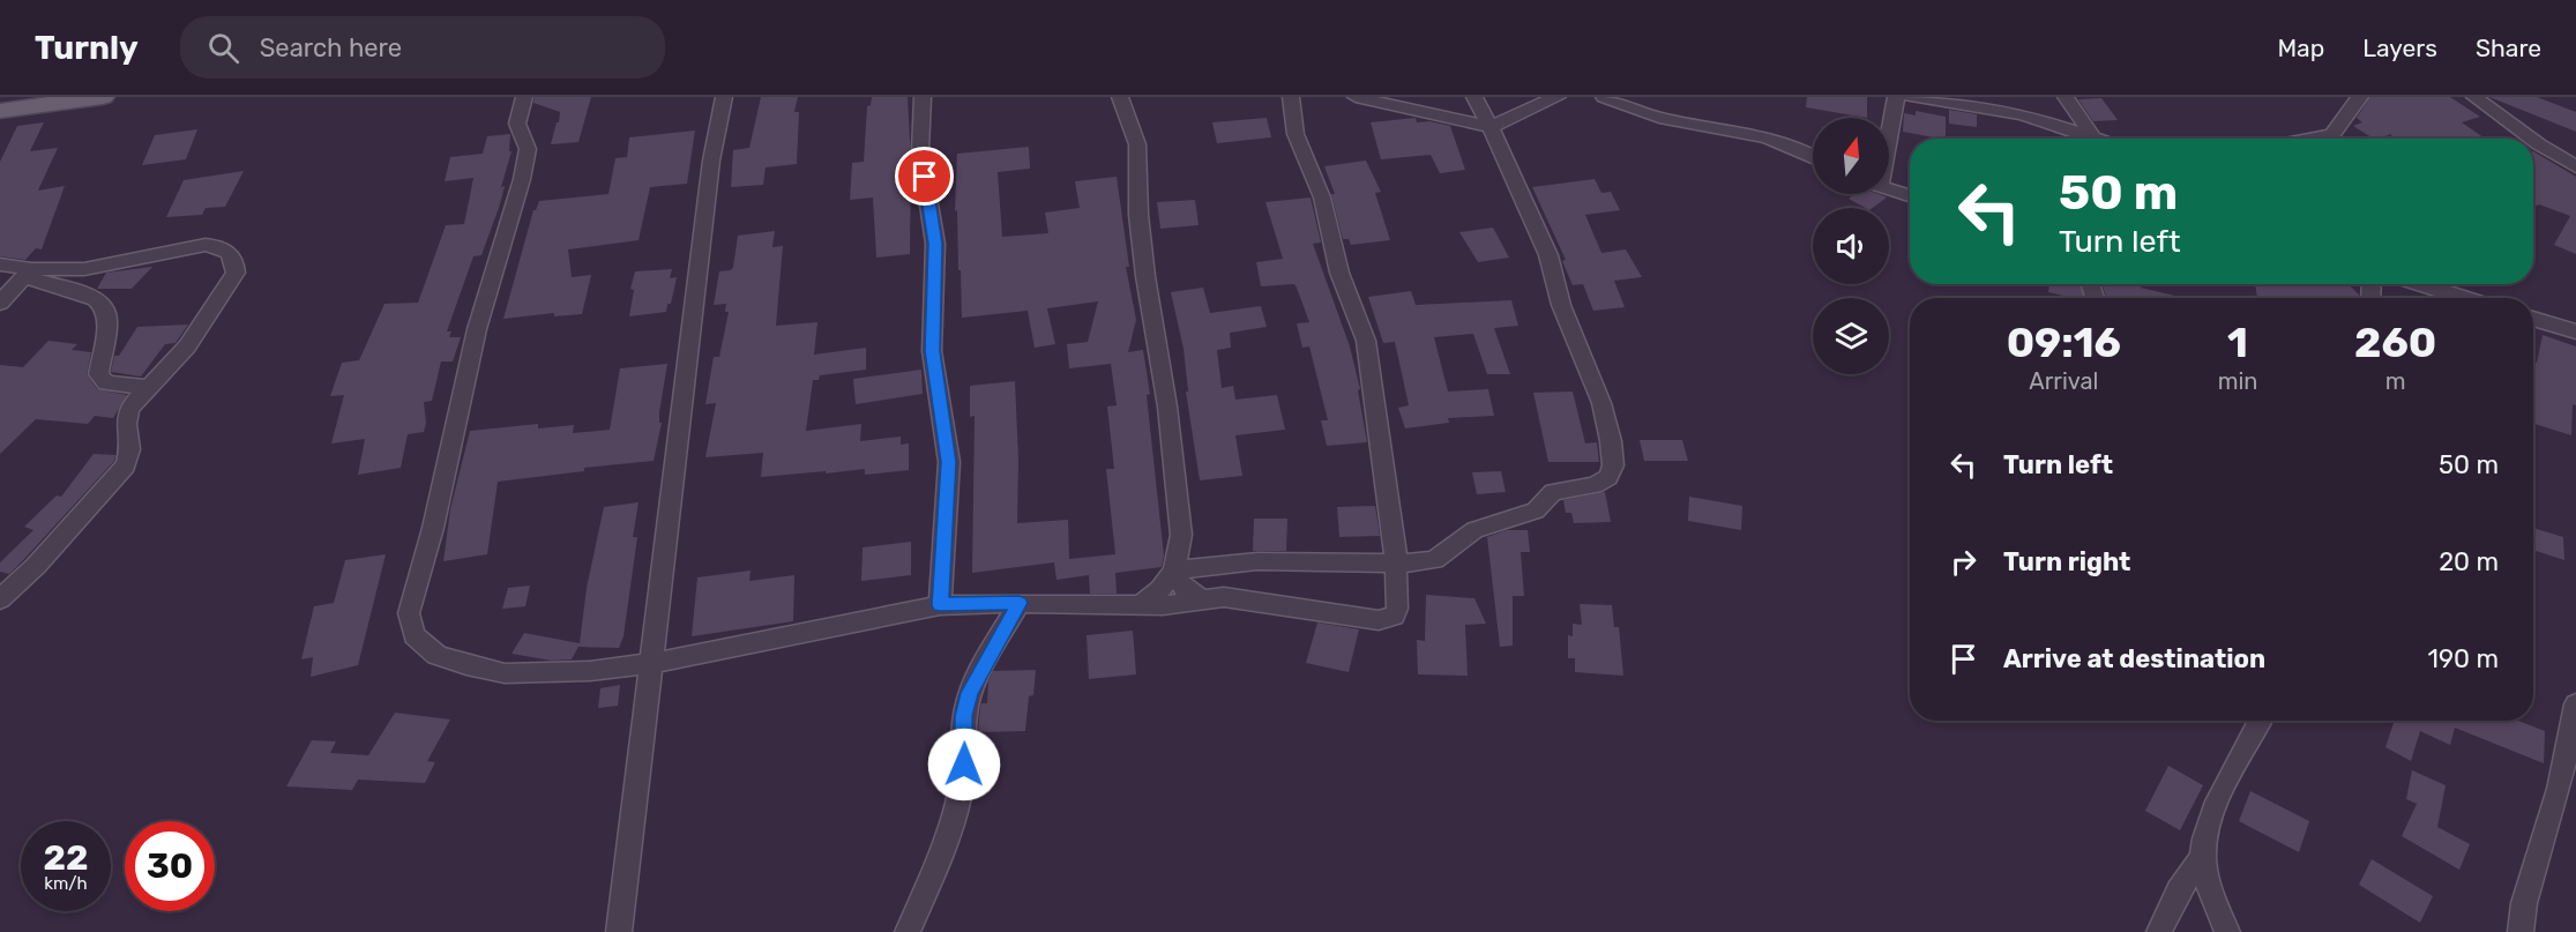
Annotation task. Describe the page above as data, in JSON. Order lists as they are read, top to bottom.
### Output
{
  "north": "top",
  "page": {
    "header": "Turnly",
    "search": "Search here",
    "nav": ["Map", "Layers", "Share"],
    "turn": ["50 m", "Turn left"],
    "eta": [
      "09:16",
      "Arrival",
      "1",
      "min",
      "260",
      "m"
    ],
    "list": [
      {
        "name": "Turn left",
        "value": "50 m"
      },
      {
        "name": "Turn right",
        "value": "20 m"
      },
      {
        "name": "Arrive at destination",
        "value": "190 m"
      }
    ],
    "speed": "22 km/h",
    "limit": "30"
  }
}
